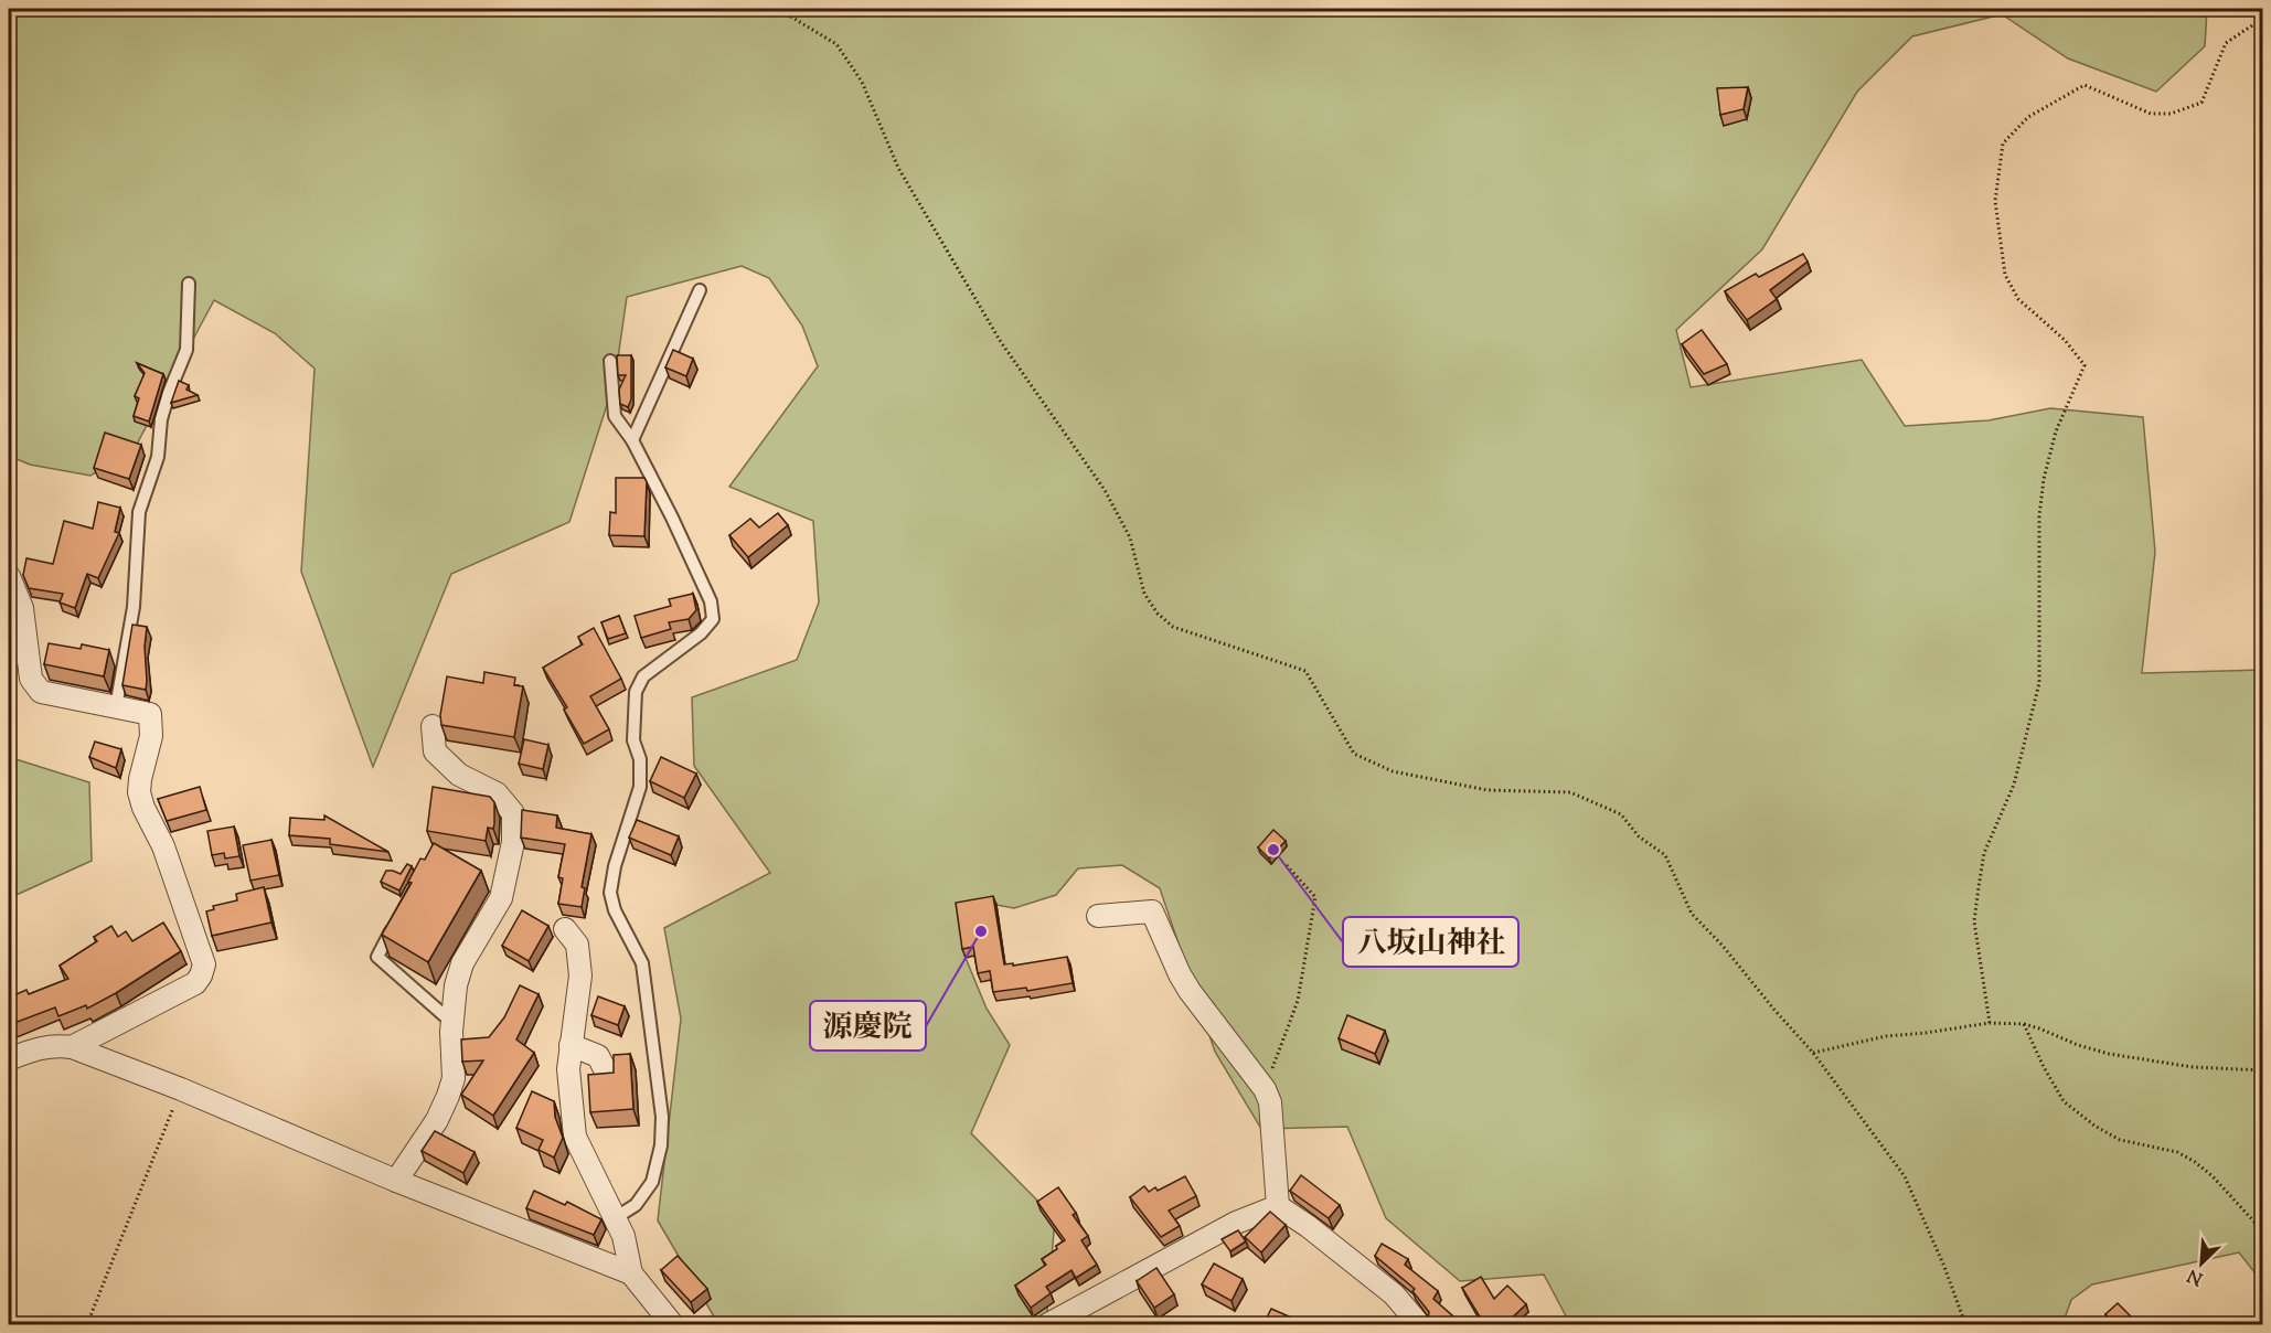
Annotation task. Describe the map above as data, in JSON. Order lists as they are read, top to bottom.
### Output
{
  "places": ["八坂山神社", "源慶院"],
  "north": "bottom left"
}
